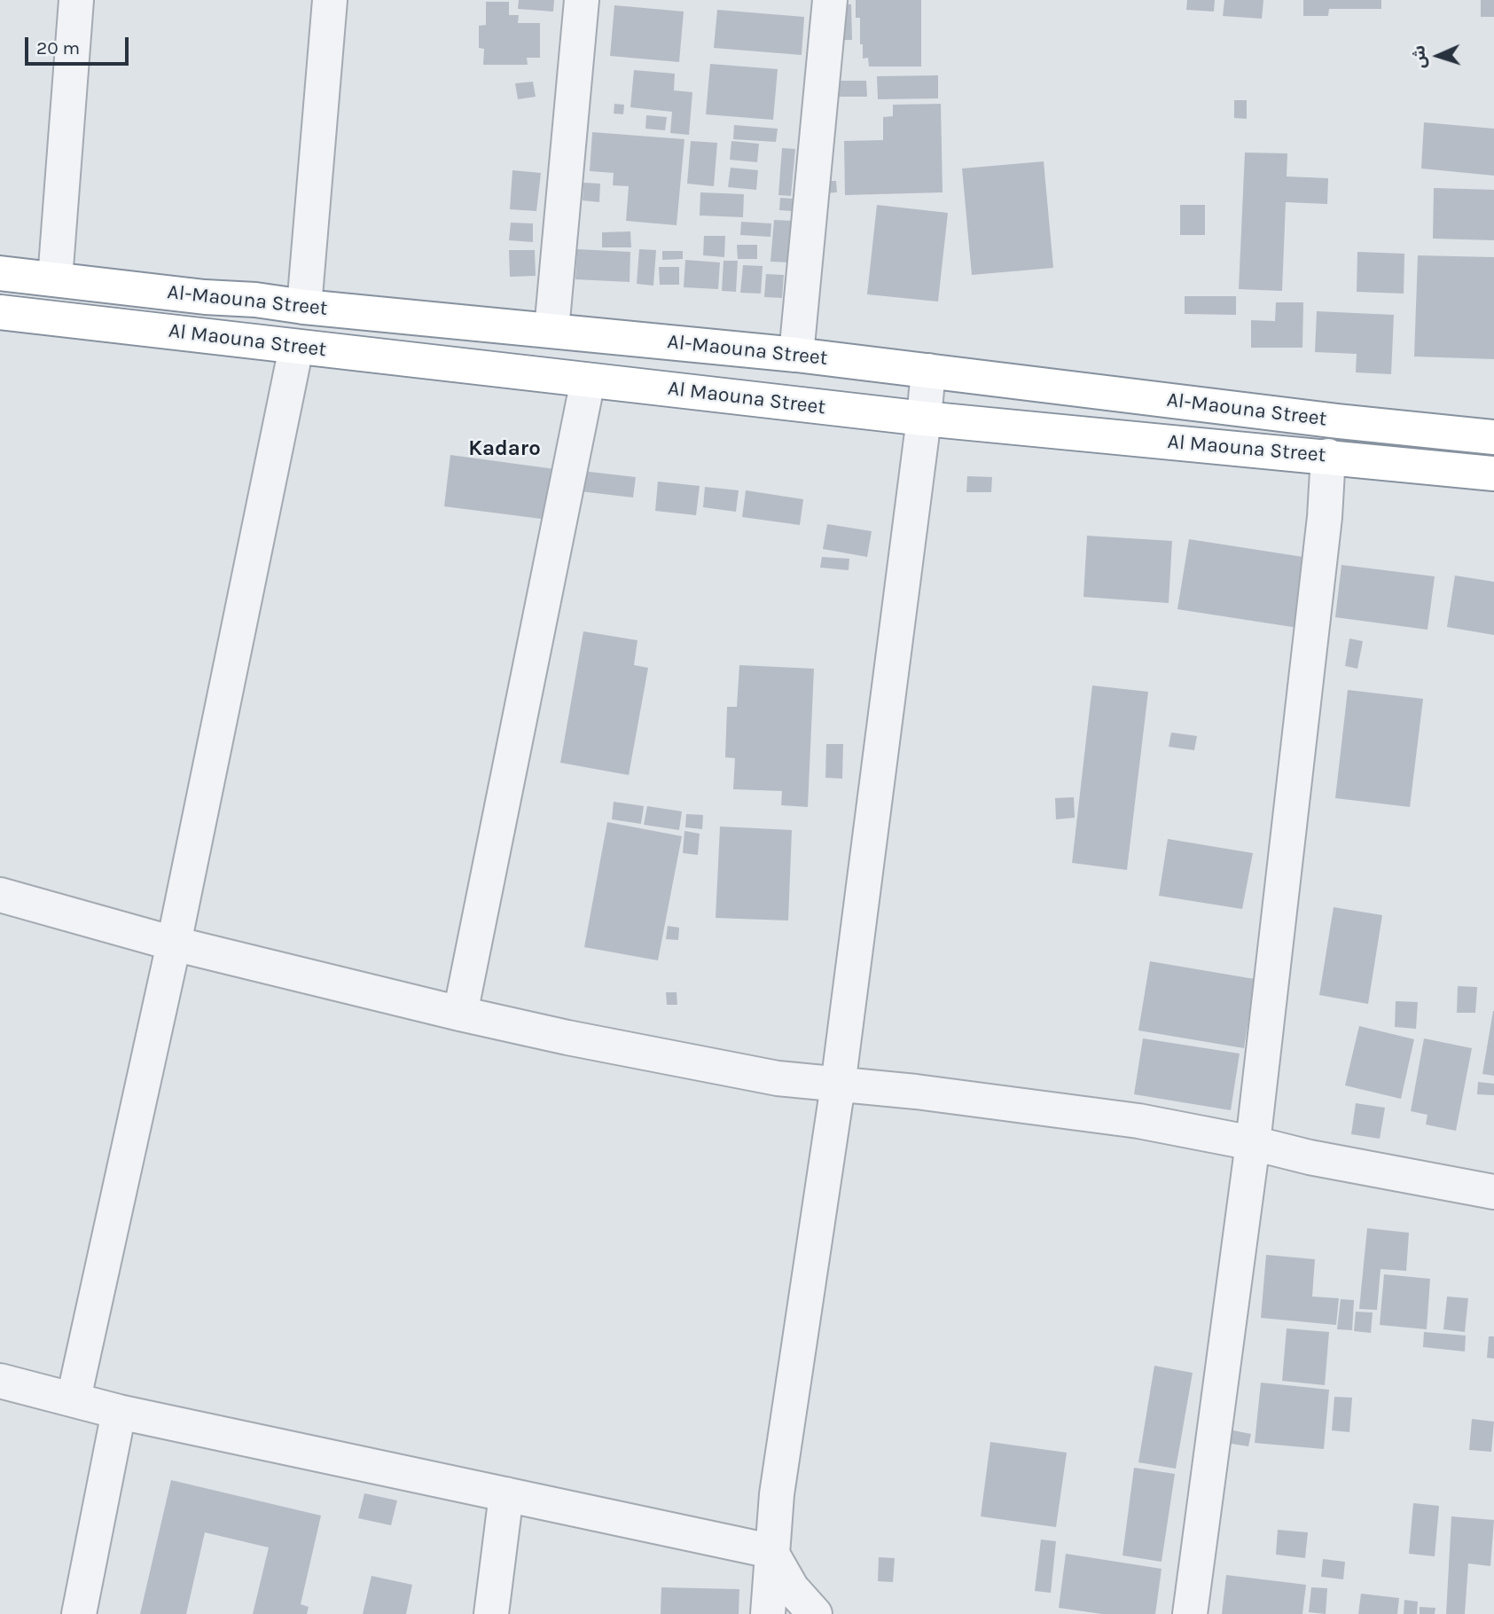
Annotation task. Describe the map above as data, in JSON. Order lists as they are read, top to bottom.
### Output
{
  "streets": {
    "highway": ["Al-Maouna Street", "Al Maouna Street"]
  },
  "districts": ["Kadaro"],
  "scale_bar": "20 m",
  "north": "left"
}
